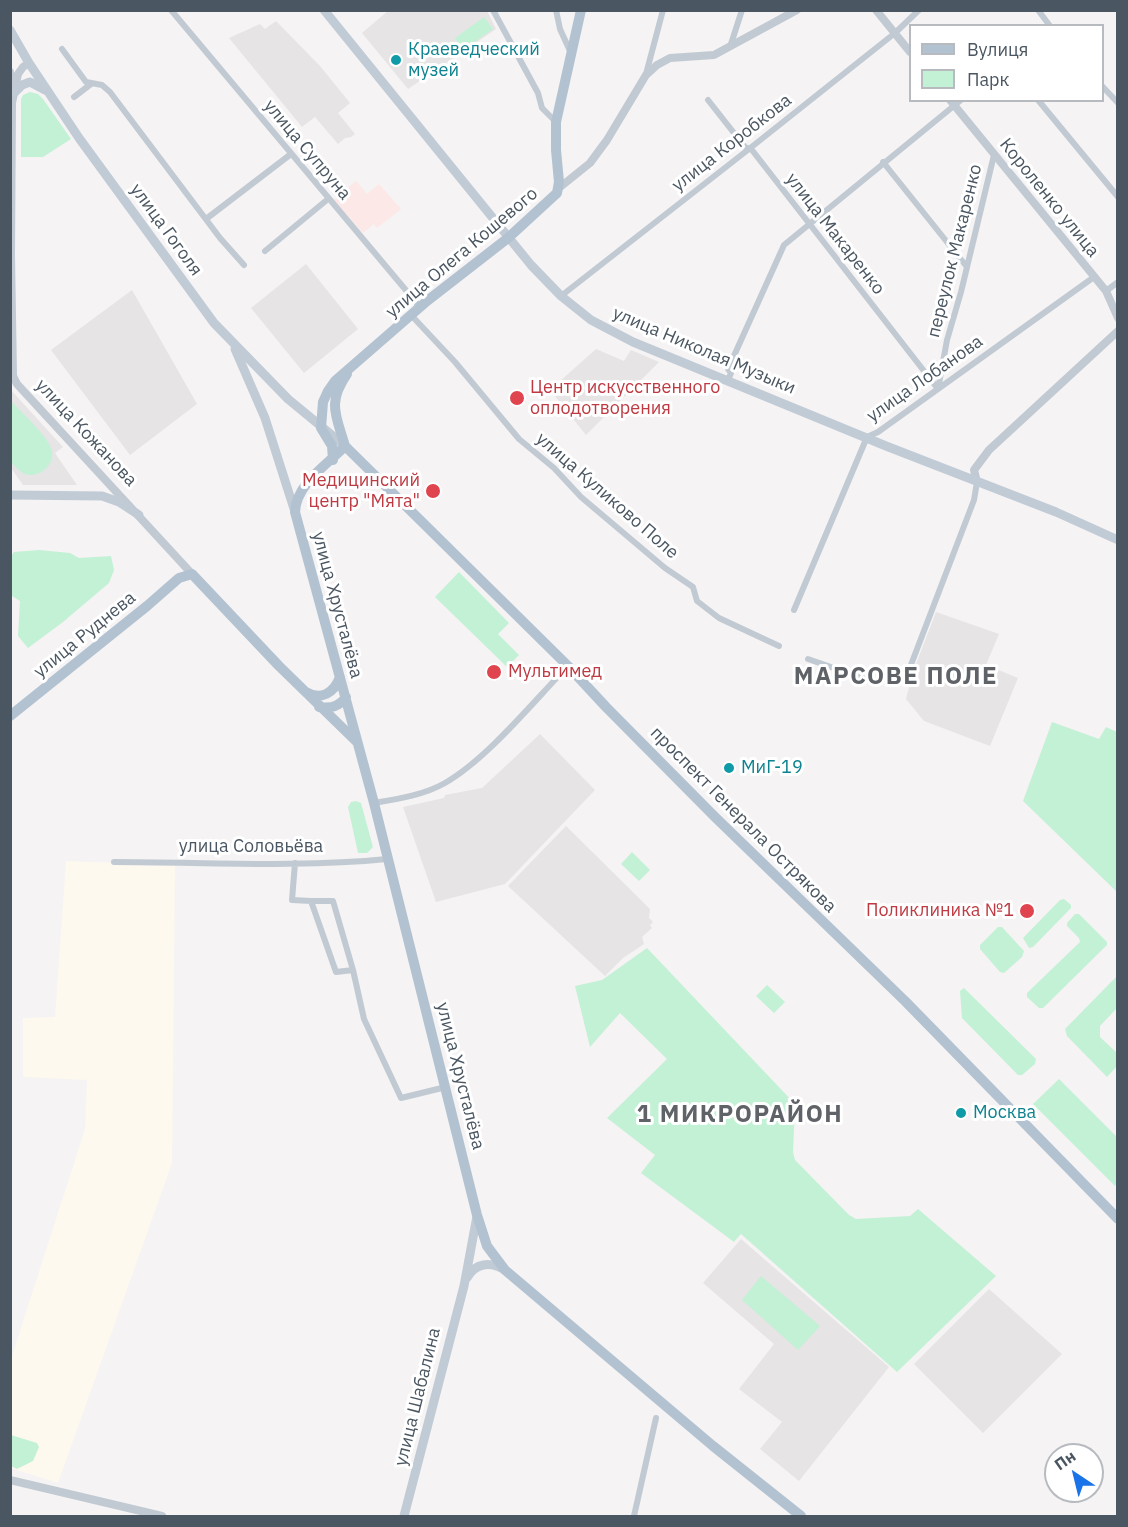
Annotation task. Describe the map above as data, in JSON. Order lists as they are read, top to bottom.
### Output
{
  "streets": {
    "main road": [
      "улица Гоголя",
      "улица Олега Кошевого",
      "улица Николая Музыки",
      "улица Кожанова",
      "улица Хрусталёва",
      "улица Руднева",
      "проспект Генерала Острякова",
      "улица Шабалина"
    ],
    "street": [
      "улица Коробкова",
      "улица Супруна",
      "Короленко улица",
      "улица Макаренко",
      "переулок Макаренко",
      "улица Лобанова",
      "улица Куликово Поле",
      "улица Соловьёва"
    ]
  },
  "crossings": [
    ["улица Коробкова", "улица Макаренко"],
    ["улица Коробкова", "улица Николая Музыки"],
    ["улица Супруна", "улица Олега Кошевого"],
    ["улица Супруна", "улица Куликово Поле"],
    ["Короленко улица", "переулок Макаренко"],
    ["Короленко улица", "улица Лобанова"],
    ["улица Гоголя", "улица Олега Кошевого"],
    ["улица Гоголя", "улица Кожанова"],
    ["улица Гоголя", "улица Хрусталёва"],
    ["улица Гоголя", "проспект Генерала Острякова"],
    ["улица Макаренко", "переулок Макаренко"],
    ["улица Макаренко", "улица Лобанова"],
    ["переулок Макаренко", "улица Лобанова"],
    ["улица Олега Кошевого", "улица Николая Музыки"],
    ["улица Олега Кошевого", "улица Куликово Поле"],
    ["улица Николая Музыки", "улица Лобанова"],
    ["улица Кожанова", "улица Хрусталёва"],
    ["улица Кожанова", "улица Руднева"],
    ["улица Хрусталёва", "проспект Генерала Острякова"],
    ["улица Хрусталёва", "улица Соловьёва"],
    ["улица Хрусталёва", "улица Шабалина"]
  ],
  "districts": ["МАРСОВЕ ПОЛЕ", "1 МИКРОРАЙОН"],
  "places": [
    "Краеведческий музей",
    "Центр искусственного оплодотворения",
    "Медицинский центр \"Мята\"",
    "Мультимед",
    "МиГ-19",
    "Поликлиника №1",
    "Москва"
  ],
  "legend": ["Вулиця", "Парк"],
  "north": "top left"
}
